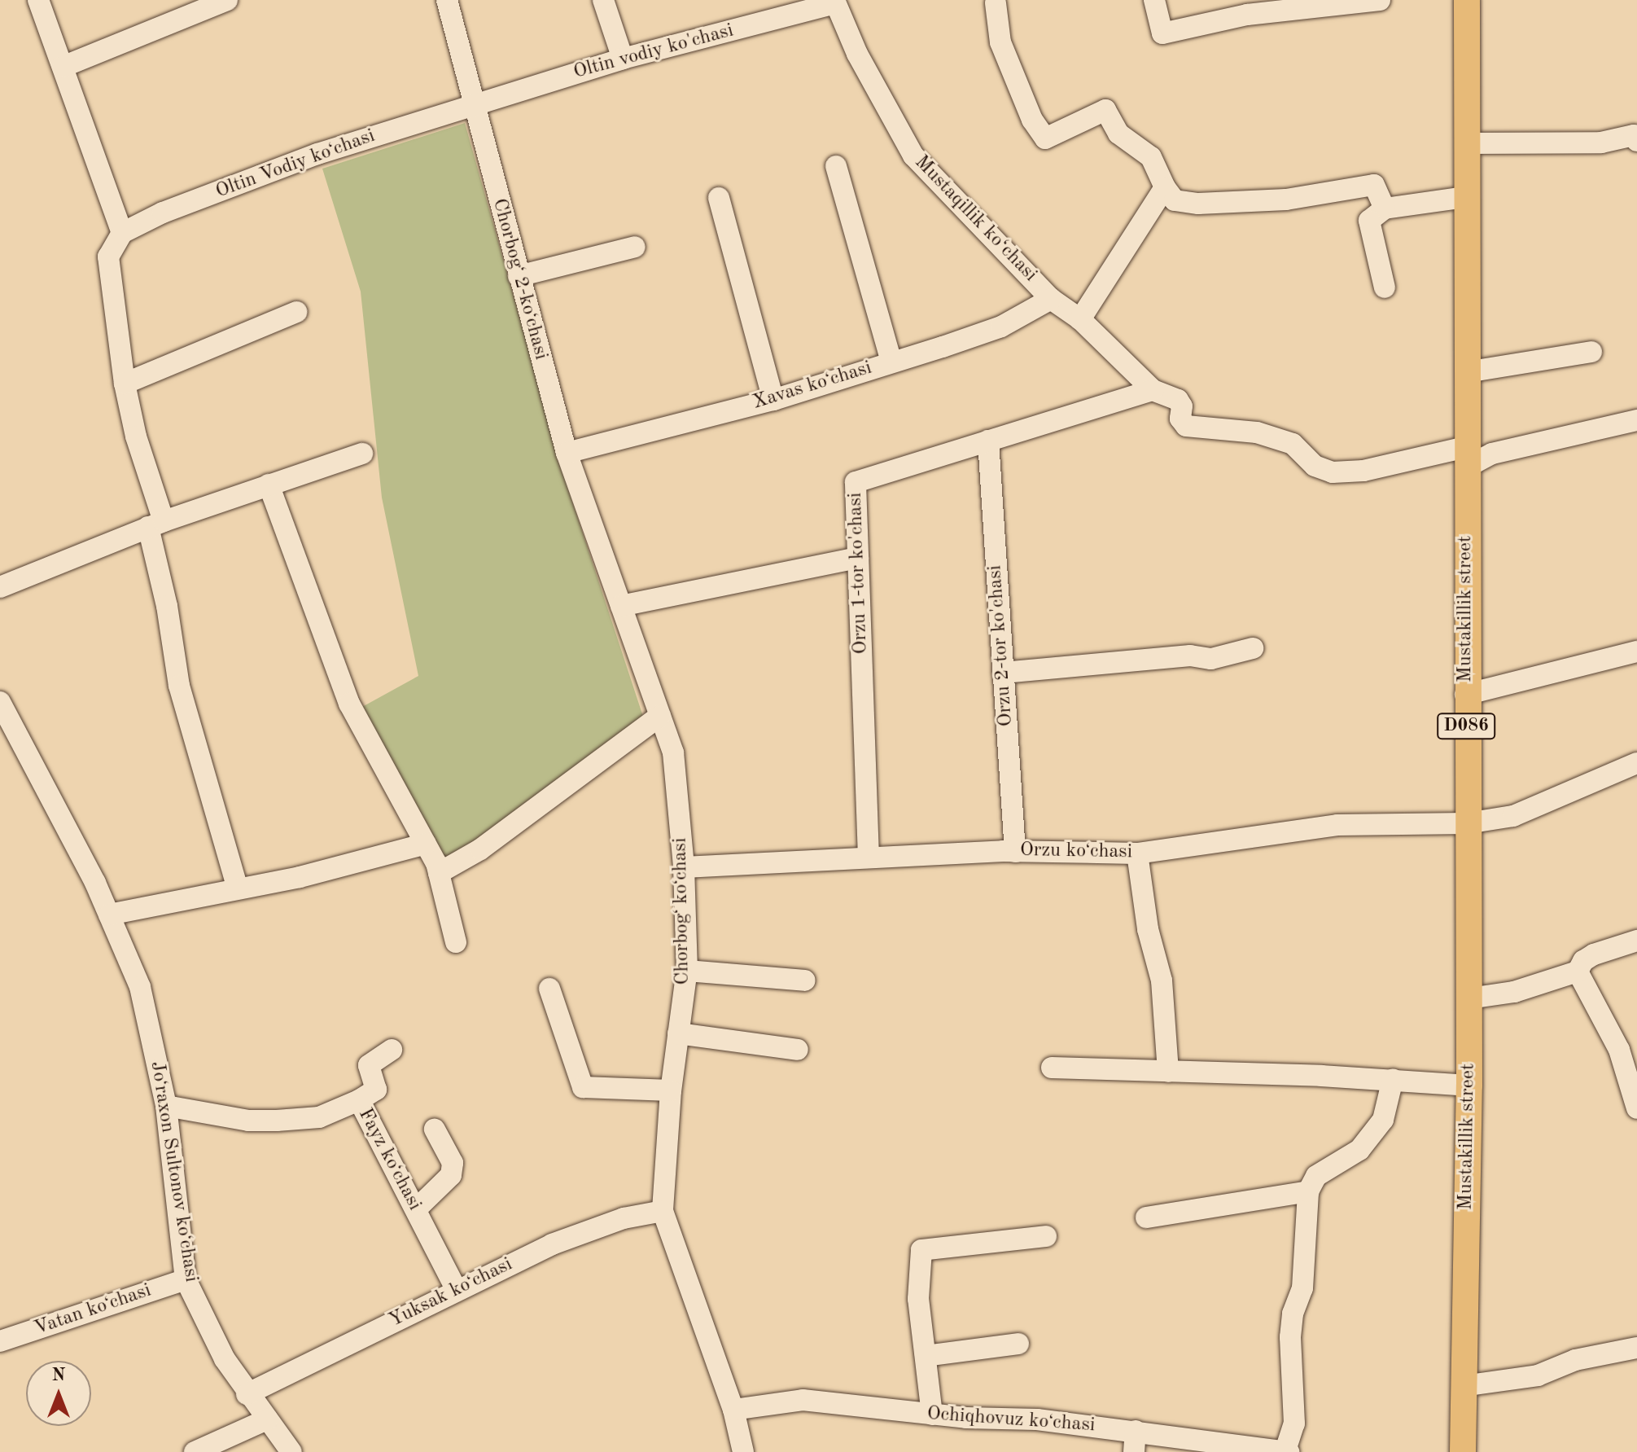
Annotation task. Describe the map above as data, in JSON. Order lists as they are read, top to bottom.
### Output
{
  "streets": {
    "main road": ["Mustakillik street", "D086"],
    "street": [
      "Oltin vodiy ko'chasi",
      "Oltin Vodiy koʻchasi",
      "Mustaqillik ko‘chasi",
      "Chorbogʻ 2-koʻchasi",
      "Xavas koʻchasi",
      "Orzu 1-tor ko'chasi",
      "Orzu 2-tor ko'chasi",
      "Orzu koʻchasi",
      "Chorbogʻ koʻchasi",
      "Fayz koʻchasi",
      "Joʻraxon Sultonov koʻchasi",
      "Yuksak koʻchasi",
      "Vatan koʻchasi",
      "Ochiqhovuz koʻchasi"
    ]
  },
  "crossings": [
    ["Oltin vodiy ko'chasi", "Oltin Vodiy koʻchasi"],
    ["Oltin vodiy ko'chasi", "Mustaqillik ko‘chasi"],
    ["Oltin vodiy ko'chasi", "Chorbogʻ 2-koʻchasi"],
    ["Oltin Vodiy koʻchasi", "Chorbogʻ 2-koʻchasi"],
    ["Mustaqillik ko‘chasi", "Xavas koʻchasi"],
    ["Mustaqillik ko‘chasi", "Orzu 1-tor ko'chasi"],
    ["Mustaqillik ko‘chasi", "Mustakillik street"],
    ["Chorbogʻ 2-koʻchasi", "Xavas koʻchasi"],
    ["Chorbogʻ 2-koʻchasi", "Chorbogʻ koʻchasi"],
    ["Xavas koʻchasi", "Chorbogʻ koʻchasi"],
    ["Orzu 1-tor ko'chasi", "Orzu 2-tor ko'chasi"],
    ["Orzu 1-tor ko'chasi", "Orzu koʻchasi"],
    ["Mustakillik street", "Orzu koʻchasi"],
    ["Orzu 2-tor ko'chasi", "Orzu koʻchasi"],
    ["Orzu koʻchasi", "Chorbogʻ koʻchasi"],
    ["Chorbogʻ koʻchasi", "Yuksak koʻchasi"],
    ["Chorbogʻ koʻchasi", "Ochiqhovuz koʻchasi"],
    ["Fayz koʻchasi", "Joʻraxon Sultonov koʻchasi"],
    ["Fayz koʻchasi", "Yuksak koʻchasi"],
    ["Joʻraxon Sultonov koʻchasi", "Yuksak koʻchasi"],
    ["Joʻraxon Sultonov koʻchasi", "Vatan koʻchasi"]
  ],
  "north": "top"
}
